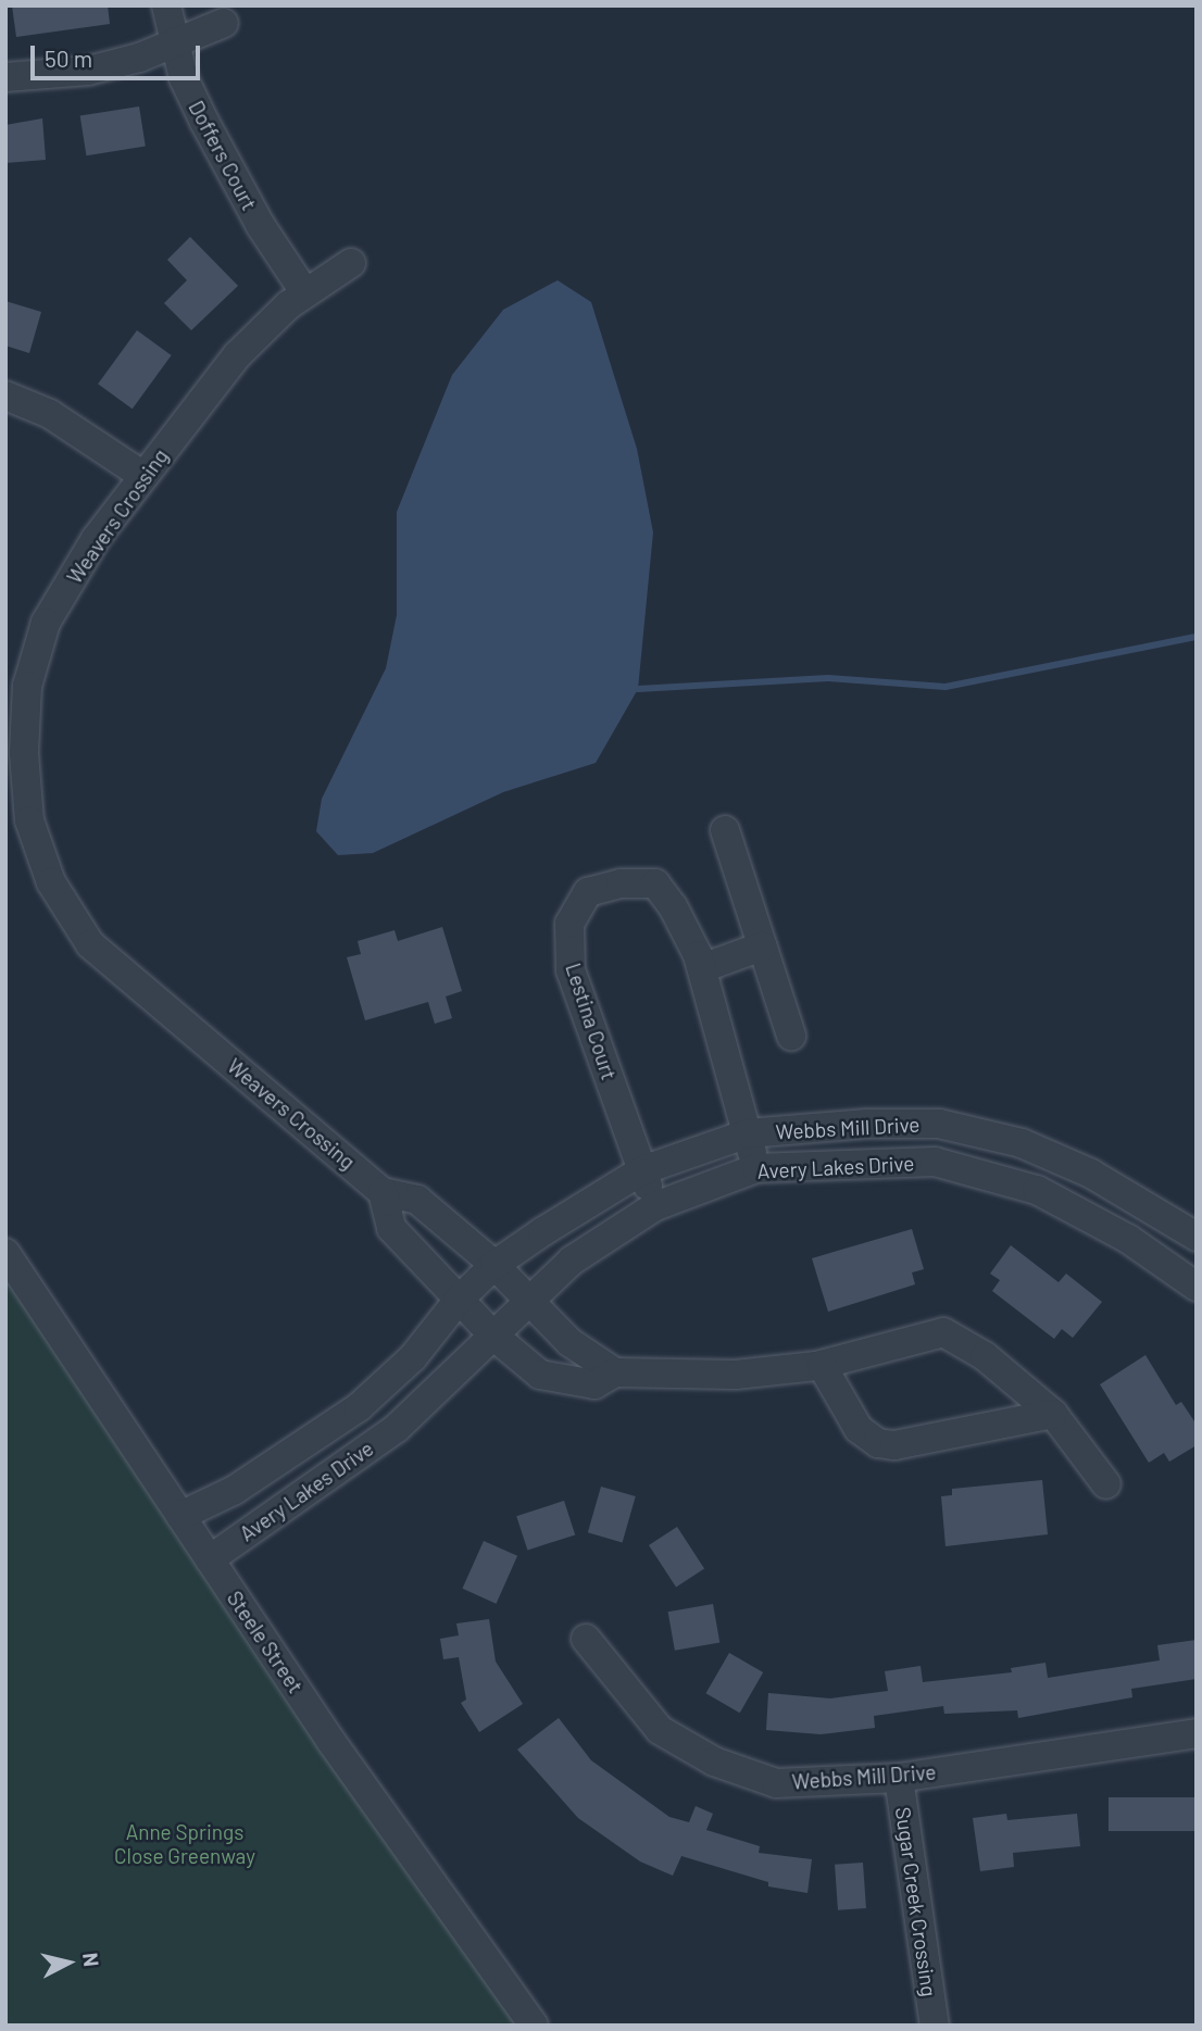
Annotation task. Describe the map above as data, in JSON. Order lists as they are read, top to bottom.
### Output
{
  "streets": {
    "street": [
      "Doffers Court",
      "Weavers Crossing",
      "Lestina Court",
      "Webbs Mill Drive",
      "Avery Lakes Drive",
      "Steele Street",
      "Sugar Creek Crossing"
    ]
  },
  "crossings": [
    ["Doffers Court", "Weavers Crossing"],
    ["Weavers Crossing", "Avery Lakes Drive"],
    ["Lestina Court", "Webbs Mill Drive"],
    ["Lestina Court", "Avery Lakes Drive"],
    ["Webbs Mill Drive", "Avery Lakes Drive"],
    ["Webbs Mill Drive", "Sugar Creek Crossing"],
    ["Avery Lakes Drive", "Steele Street"]
  ],
  "parks": ["Anne Springs Close Greenway"],
  "scale_bar": "50 m",
  "north": "right"
}
